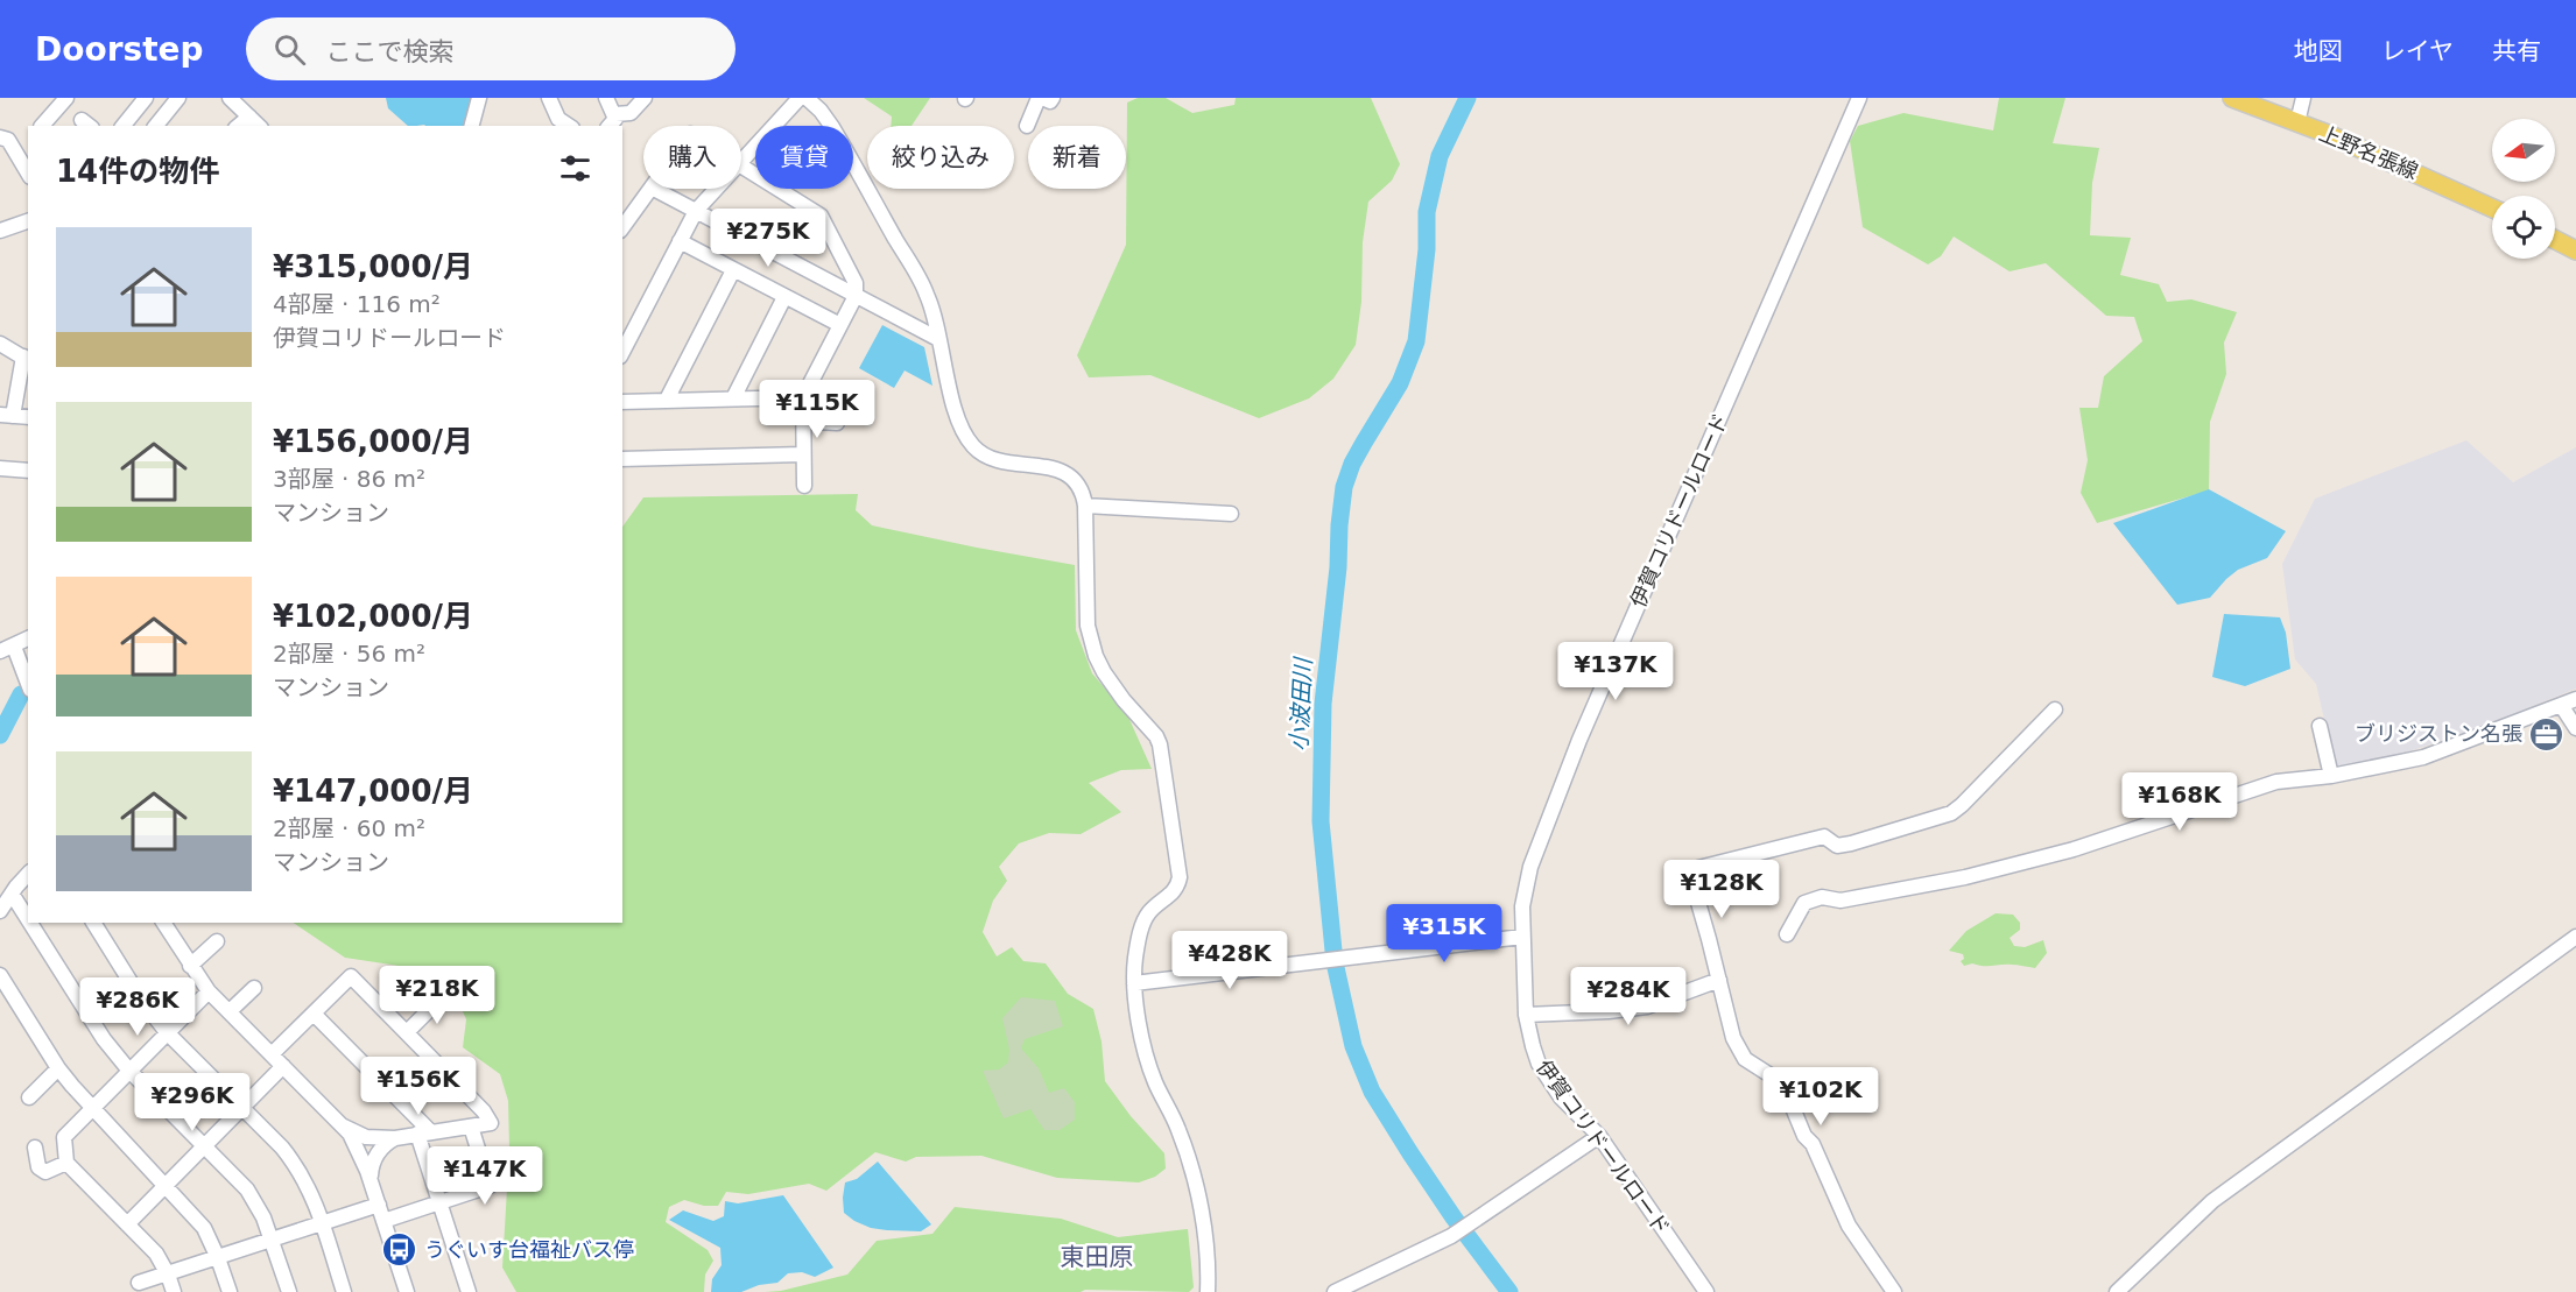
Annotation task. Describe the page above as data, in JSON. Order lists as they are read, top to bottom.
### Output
{
  "streets": {
    "main road": ["上野名張線"],
    "street": ["伊賀コリドールロード"]
  },
  "districts": ["東田原"],
  "water": ["小波田川"],
  "places": {
    "office": ["ブリジストン名張"],
    "bus stop": ["うぐいす台福祉バス停"]
  },
  "north": "left",
  "page": {
    "header": "Doorstep",
    "search": "ここで検索",
    "nav": ["地図", "レイヤ", "共有"],
    "chip": [
      "購入",
      "賃貸",
      "絞り込み",
      "新着"
    ],
    "heading": "14件の物件",
    "price": [
      "¥275K",
      "¥115K",
      "¥137K",
      "¥168K",
      "¥128K",
      "¥315K",
      "¥428K",
      "¥218K",
      "¥284K",
      "¥286K",
      "¥156K",
      "¥102K",
      "¥296K",
      "¥147K"
    ],
    "list": [
      {
        "name": "¥315,000/月",
        "note": "4部屋 · 116 m² · 伊賀コリドールロード"
      },
      {
        "name": "¥156,000/月",
        "note": "3部屋 · 86 m² · マンション"
      },
      {
        "name": "¥102,000/月",
        "note": "2部屋 · 56 m² · マンション"
      },
      {
        "name": "¥147,000/月",
        "note": "2部屋 · 60 m² · マンション"
      }
    ]
  }
}
